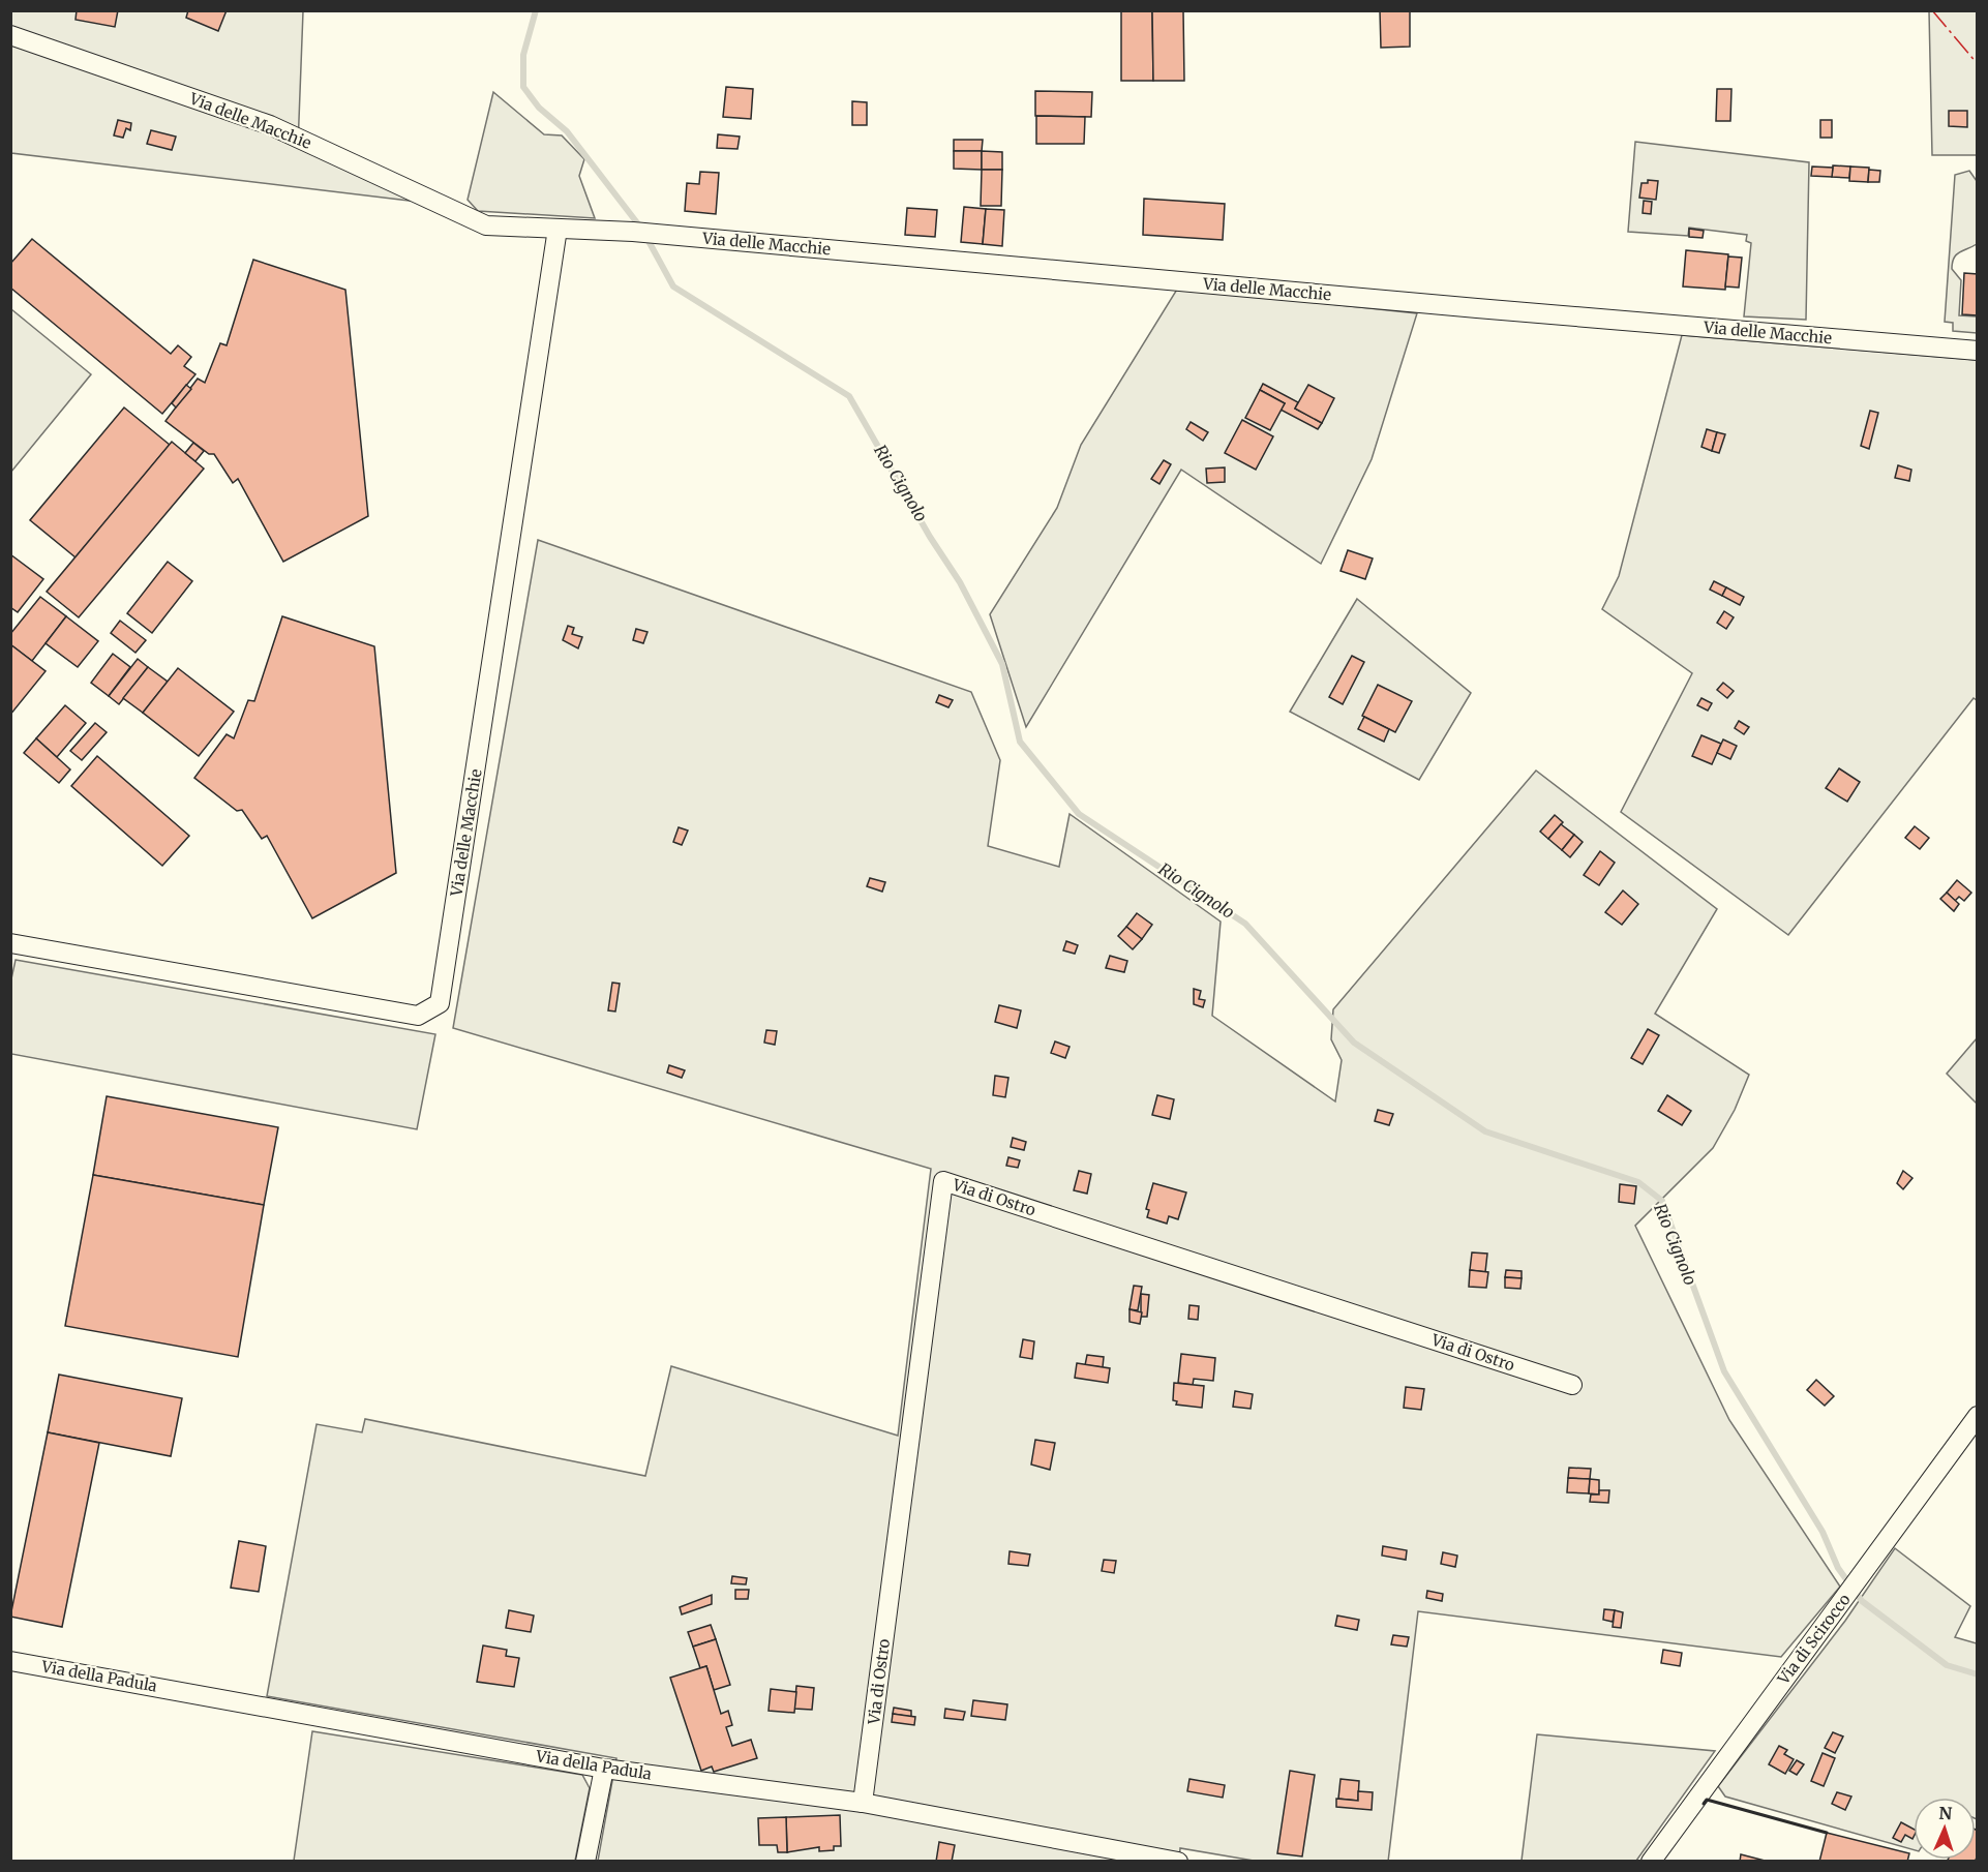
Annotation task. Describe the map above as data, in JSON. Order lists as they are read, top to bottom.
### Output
{
  "streets": {
    "street": [
      "Via delle Macchie",
      "Via di Ostro",
      "Via di Scirocco",
      "Via della Padula"
    ]
  },
  "crossings": [
    ["Via di Ostro", "Via della Padula"]
  ],
  "water": ["Rio Cignolo"],
  "north": "top"
}
